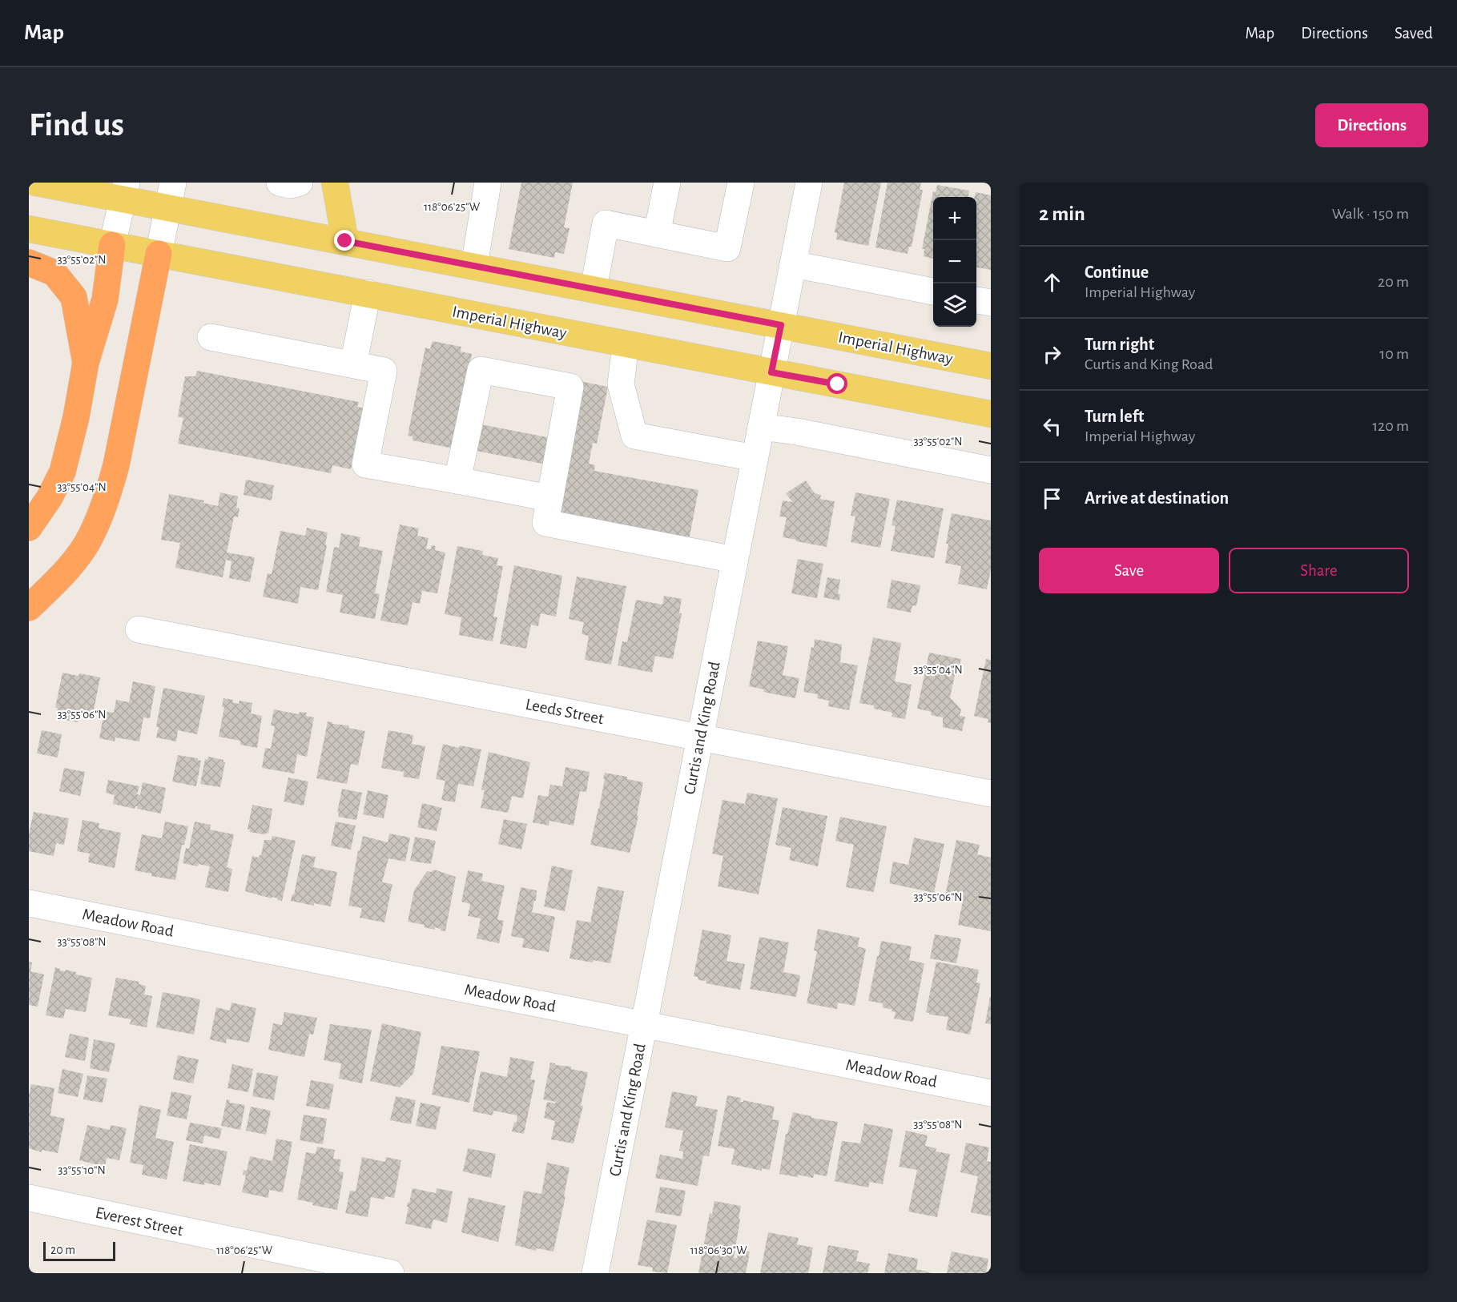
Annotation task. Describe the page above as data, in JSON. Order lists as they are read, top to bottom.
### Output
{
  "streets": {
    "main road": ["Imperial Highway"],
    "street": [
      "Leeds Street",
      "Curtis and King Road",
      "Meadow Road",
      "Everest Street"
    ]
  },
  "crossings": [
    ["Imperial Highway", "Curtis and King Road"],
    ["Leeds Street", "Curtis and King Road"],
    ["Curtis and King Road", "Meadow Road"]
  ],
  "scale_bar": "20 m",
  "page": {
    "header": "Map",
    "nav": ["Map", "Directions", "Saved"],
    "buttons": [
      "Directions",
      ["Save", "Share"]
    ],
    "title": "Find us",
    "heading": ["2 min", "Walk · 150 m"],
    "map_buttons": ["+", "−"],
    "list": [
      ["Continue", "Imperial Highway", "20 m"],
      ["Turn right", "Curtis and King Road", "10 m"],
      ["Turn left", "Imperial Highway", "120 m"],
      "Arrive at destination"
    ],
    "scale": "20 m"
  },
  "coordinates": [
    "118°06'25\"W",
    "33°55'02\"N",
    "33°55'04\"N",
    "33°55'06\"N",
    "33°55'08\"N",
    "33°55'10\"N",
    "118°06'30\"W"
  ]
}
